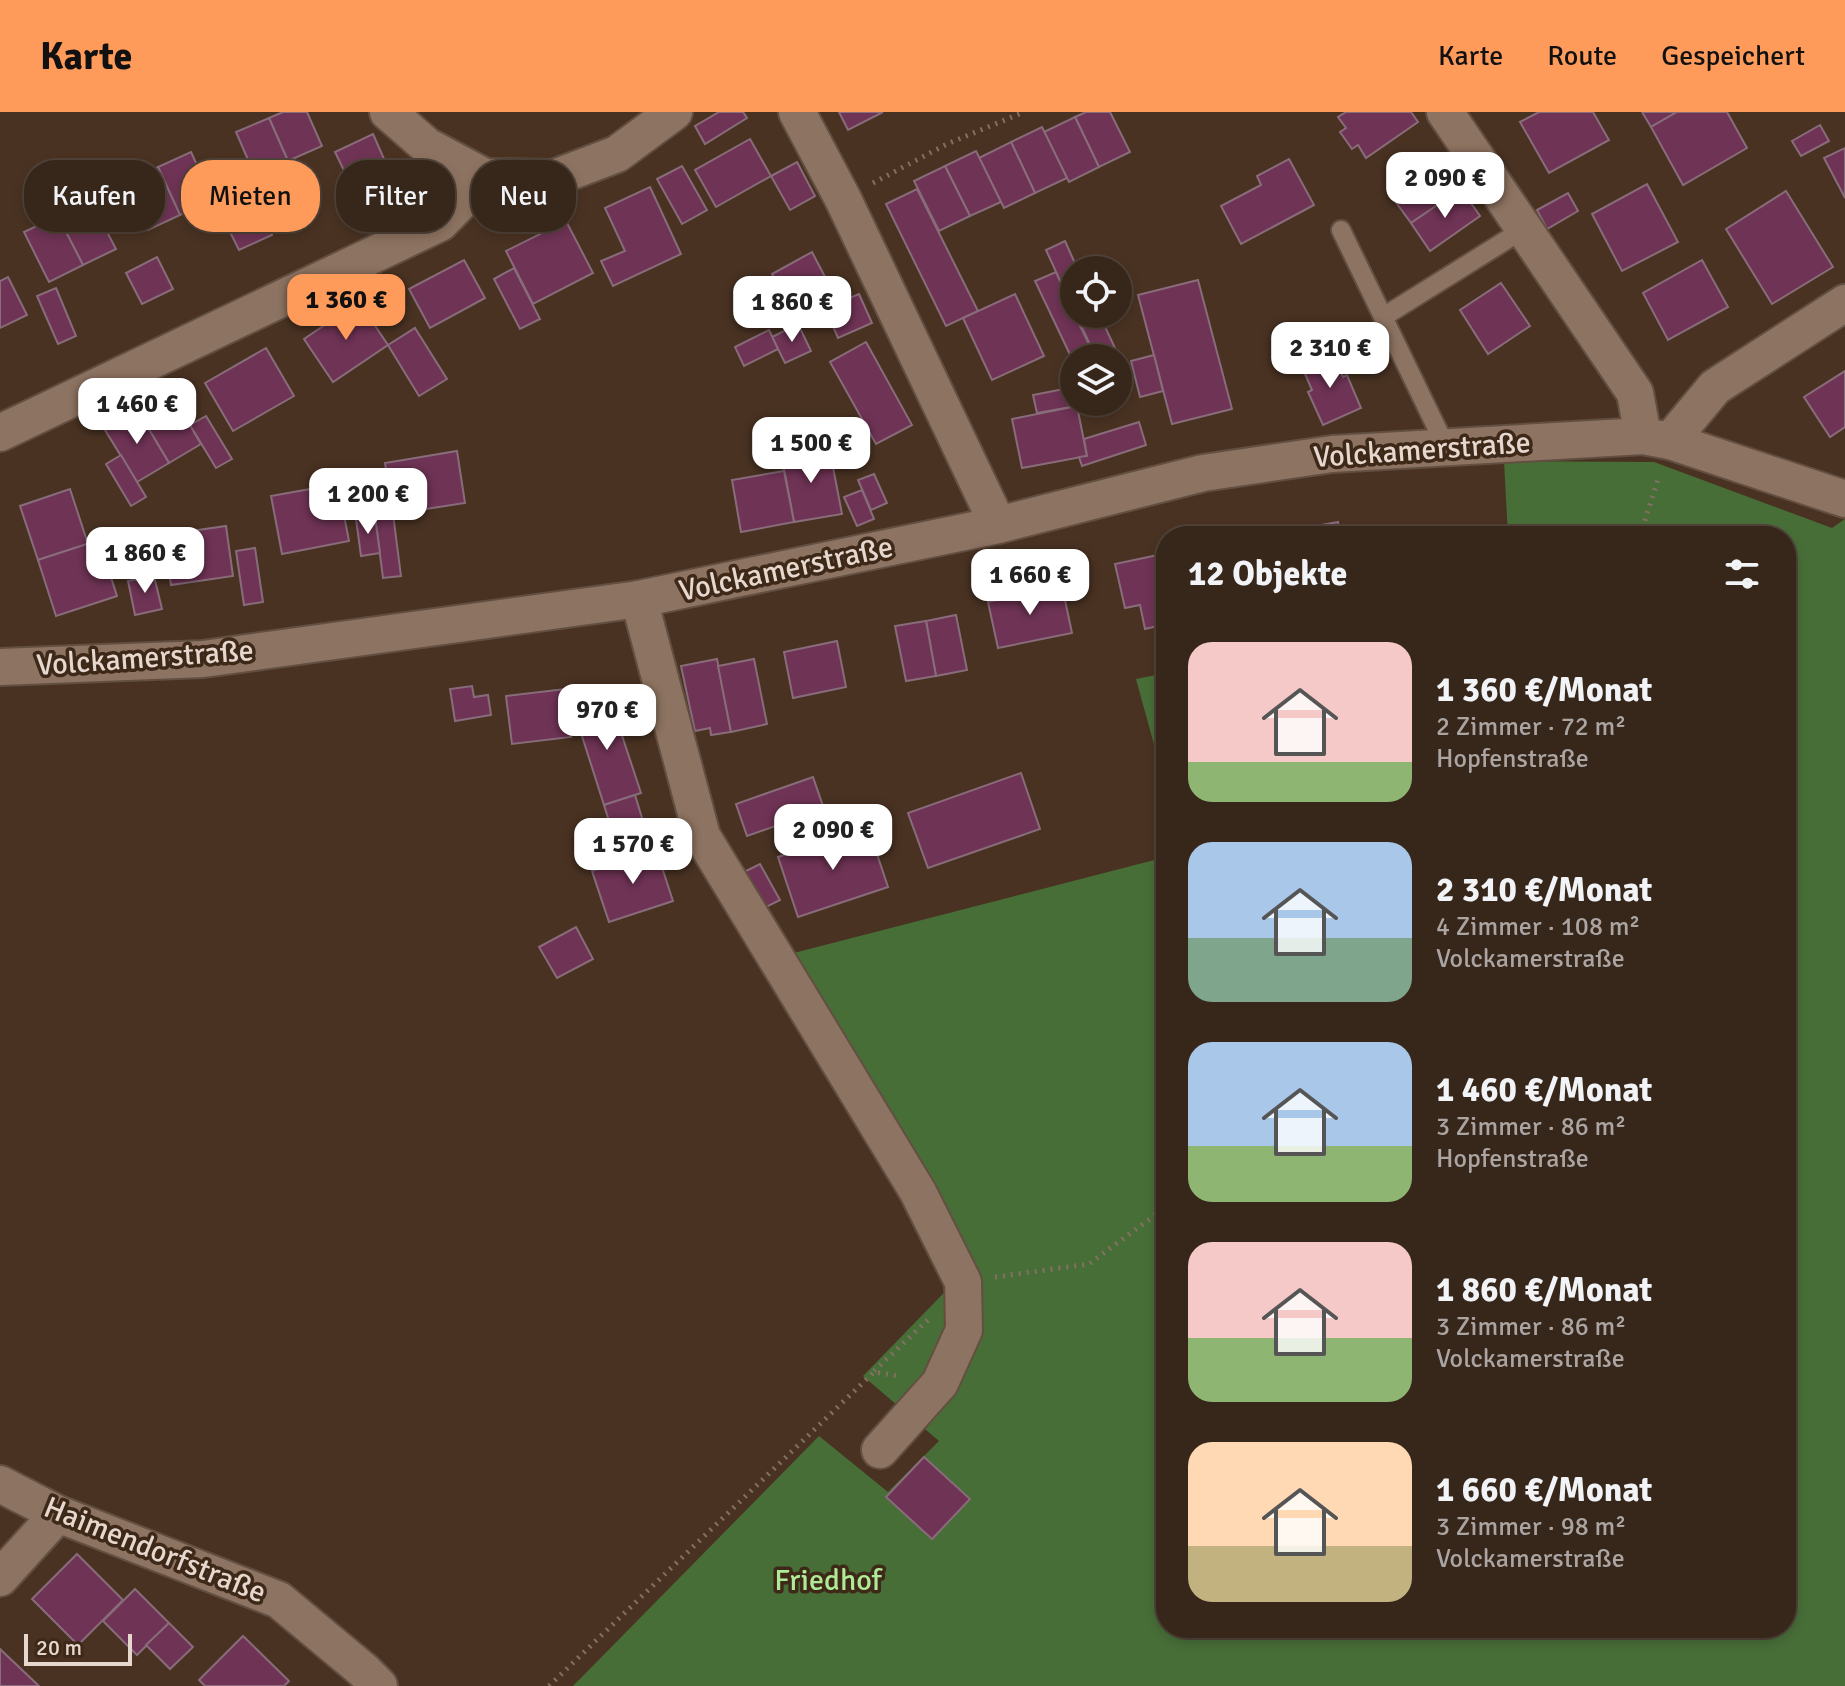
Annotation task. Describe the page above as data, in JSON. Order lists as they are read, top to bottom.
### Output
{
  "streets": {
    "street": ["Volckamerstraße", "Haimendorfstraße"]
  },
  "parks": ["Friedhof"],
  "scale_bar": "20 m",
  "page": {
    "header": "Karte",
    "nav": ["Karte", "Route", "Gespeichert"],
    "price": [
      "2 090 €",
      "1 360 €",
      "1 860 €",
      "2 310 €",
      "1 460 €",
      "1 500 €",
      "1 200 €",
      "1 860 €",
      "1 660 €",
      "970 €",
      "2 090 €",
      "1 570 €"
    ],
    "chip": [
      "Kaufen",
      "Mieten",
      "Filter",
      "Neu"
    ],
    "heading": "12 Objekte",
    "list": [
      {
        "name": "1 360 €/Monat",
        "note": "2 Zimmer · 72 m² · Hopfenstraße"
      },
      {
        "name": "2 310 €/Monat",
        "note": "4 Zimmer · 108 m² · Volckamerstraße"
      },
      {
        "name": "1 460 €/Monat",
        "note": "3 Zimmer · 86 m² · Hopfenstraße"
      },
      {
        "name": "1 860 €/Monat",
        "note": "3 Zimmer · 86 m² · Volckamerstraße"
      },
      {
        "name": "1 660 €/Monat",
        "note": "3 Zimmer · 98 m² · Volckamerstraße"
      }
    ],
    "scale": "20 m"
  }
}
